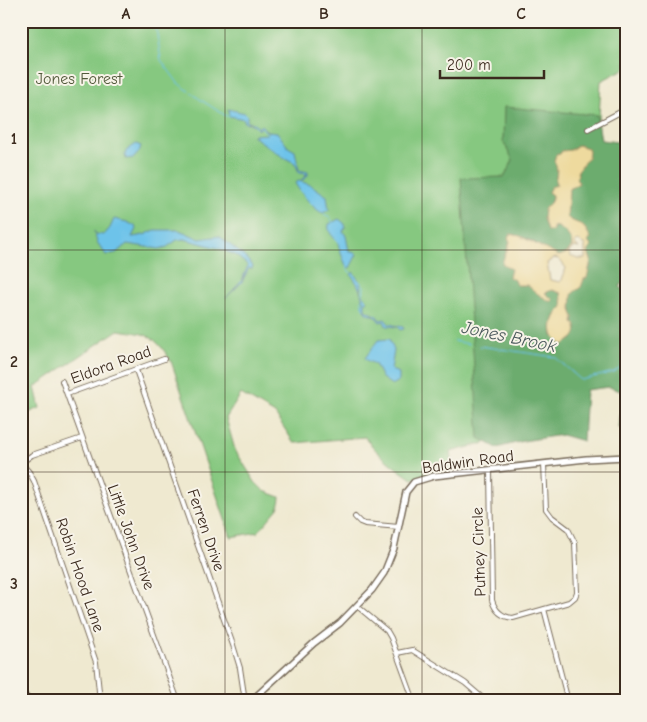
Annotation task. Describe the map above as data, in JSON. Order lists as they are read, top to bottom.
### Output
{
  "streets": {
    "street": [
      "Eldora Road",
      "Baldwin Road",
      "Ferren Drive",
      "Little John Drive",
      "Putney Circle",
      "Robin Hood Lane"
    ]
  },
  "crossings": [
    ["Eldora Road", "Ferren Drive"],
    ["Eldora Road", "Little John Drive"],
    ["Baldwin Road", "Putney Circle"]
  ],
  "water": ["Jones Brook"],
  "parks": ["Jones Forest"],
  "scale_bar": "200 m",
  "grid": {
    "columns": ["A", "B", "C"],
    "rows": ["1", "2", "3"]
  }
}
